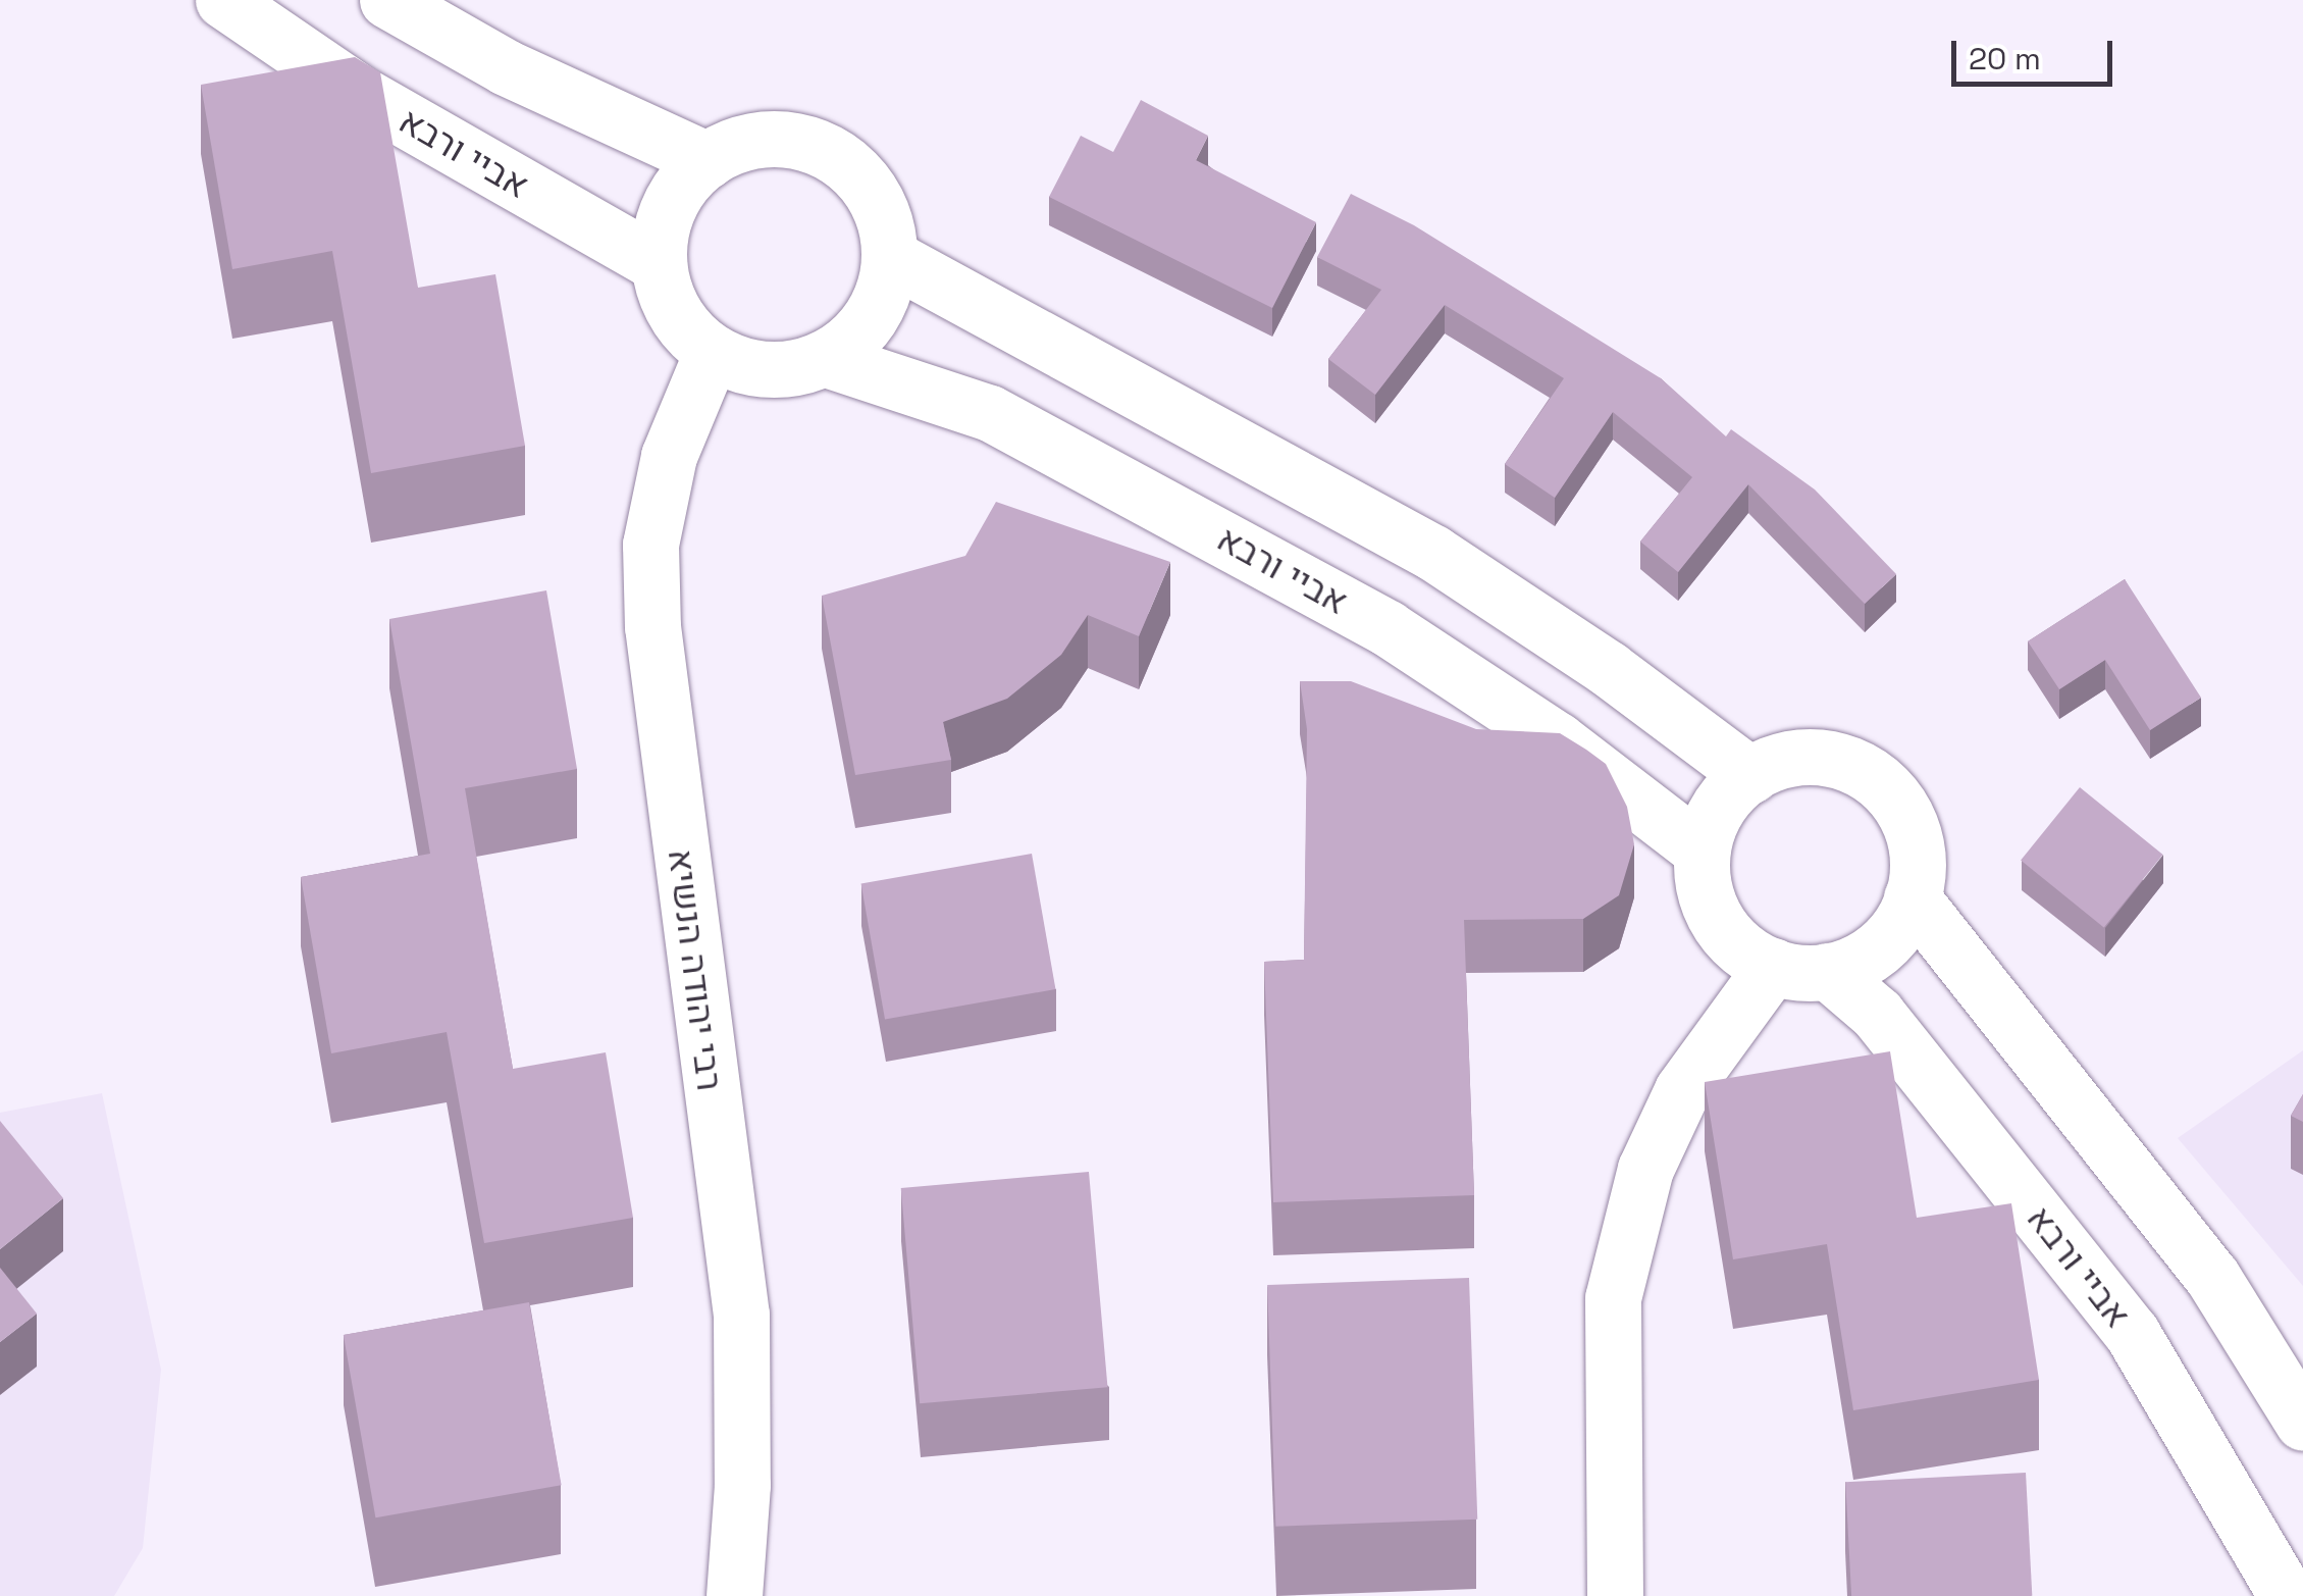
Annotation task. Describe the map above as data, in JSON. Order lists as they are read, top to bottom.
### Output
{
  "streets": {
    "street": ["אביי ורבא", "רבי יהודה הנשיא"]
  },
  "crossings": [
    ["אביי ורבא", "רבי יהודה הנשיא"]
  ],
  "scale_bar": "20 m"
}
